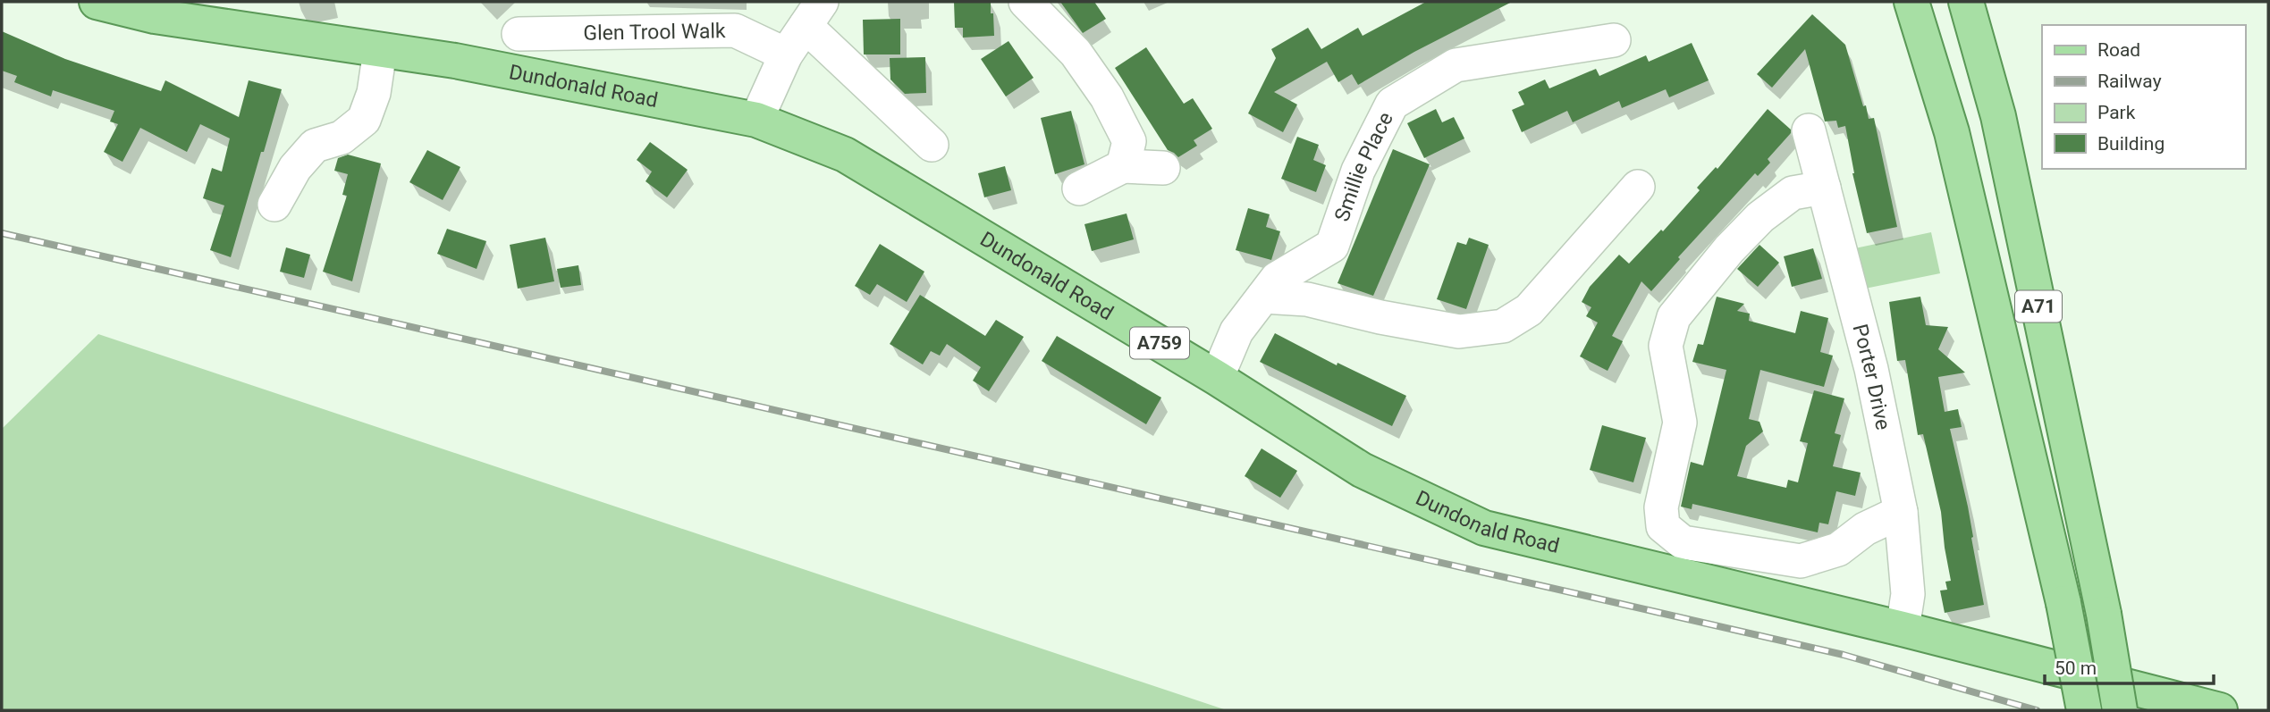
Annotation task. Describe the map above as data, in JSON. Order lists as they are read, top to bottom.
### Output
{
  "streets": {
    "main road": ["Dundonald Road", "A71", "A759"],
    "street": ["Glen Trool Walk", "Smillie Place", "Porter Drive"]
  },
  "crossings": [
    ["Dundonald Road", "Smillie Place"],
    ["Dundonald Road", "Porter Drive"]
  ],
  "legend": [
    "Road",
    "Railway",
    "Park",
    "Building"
  ],
  "scale_bar": "50 m"
}
